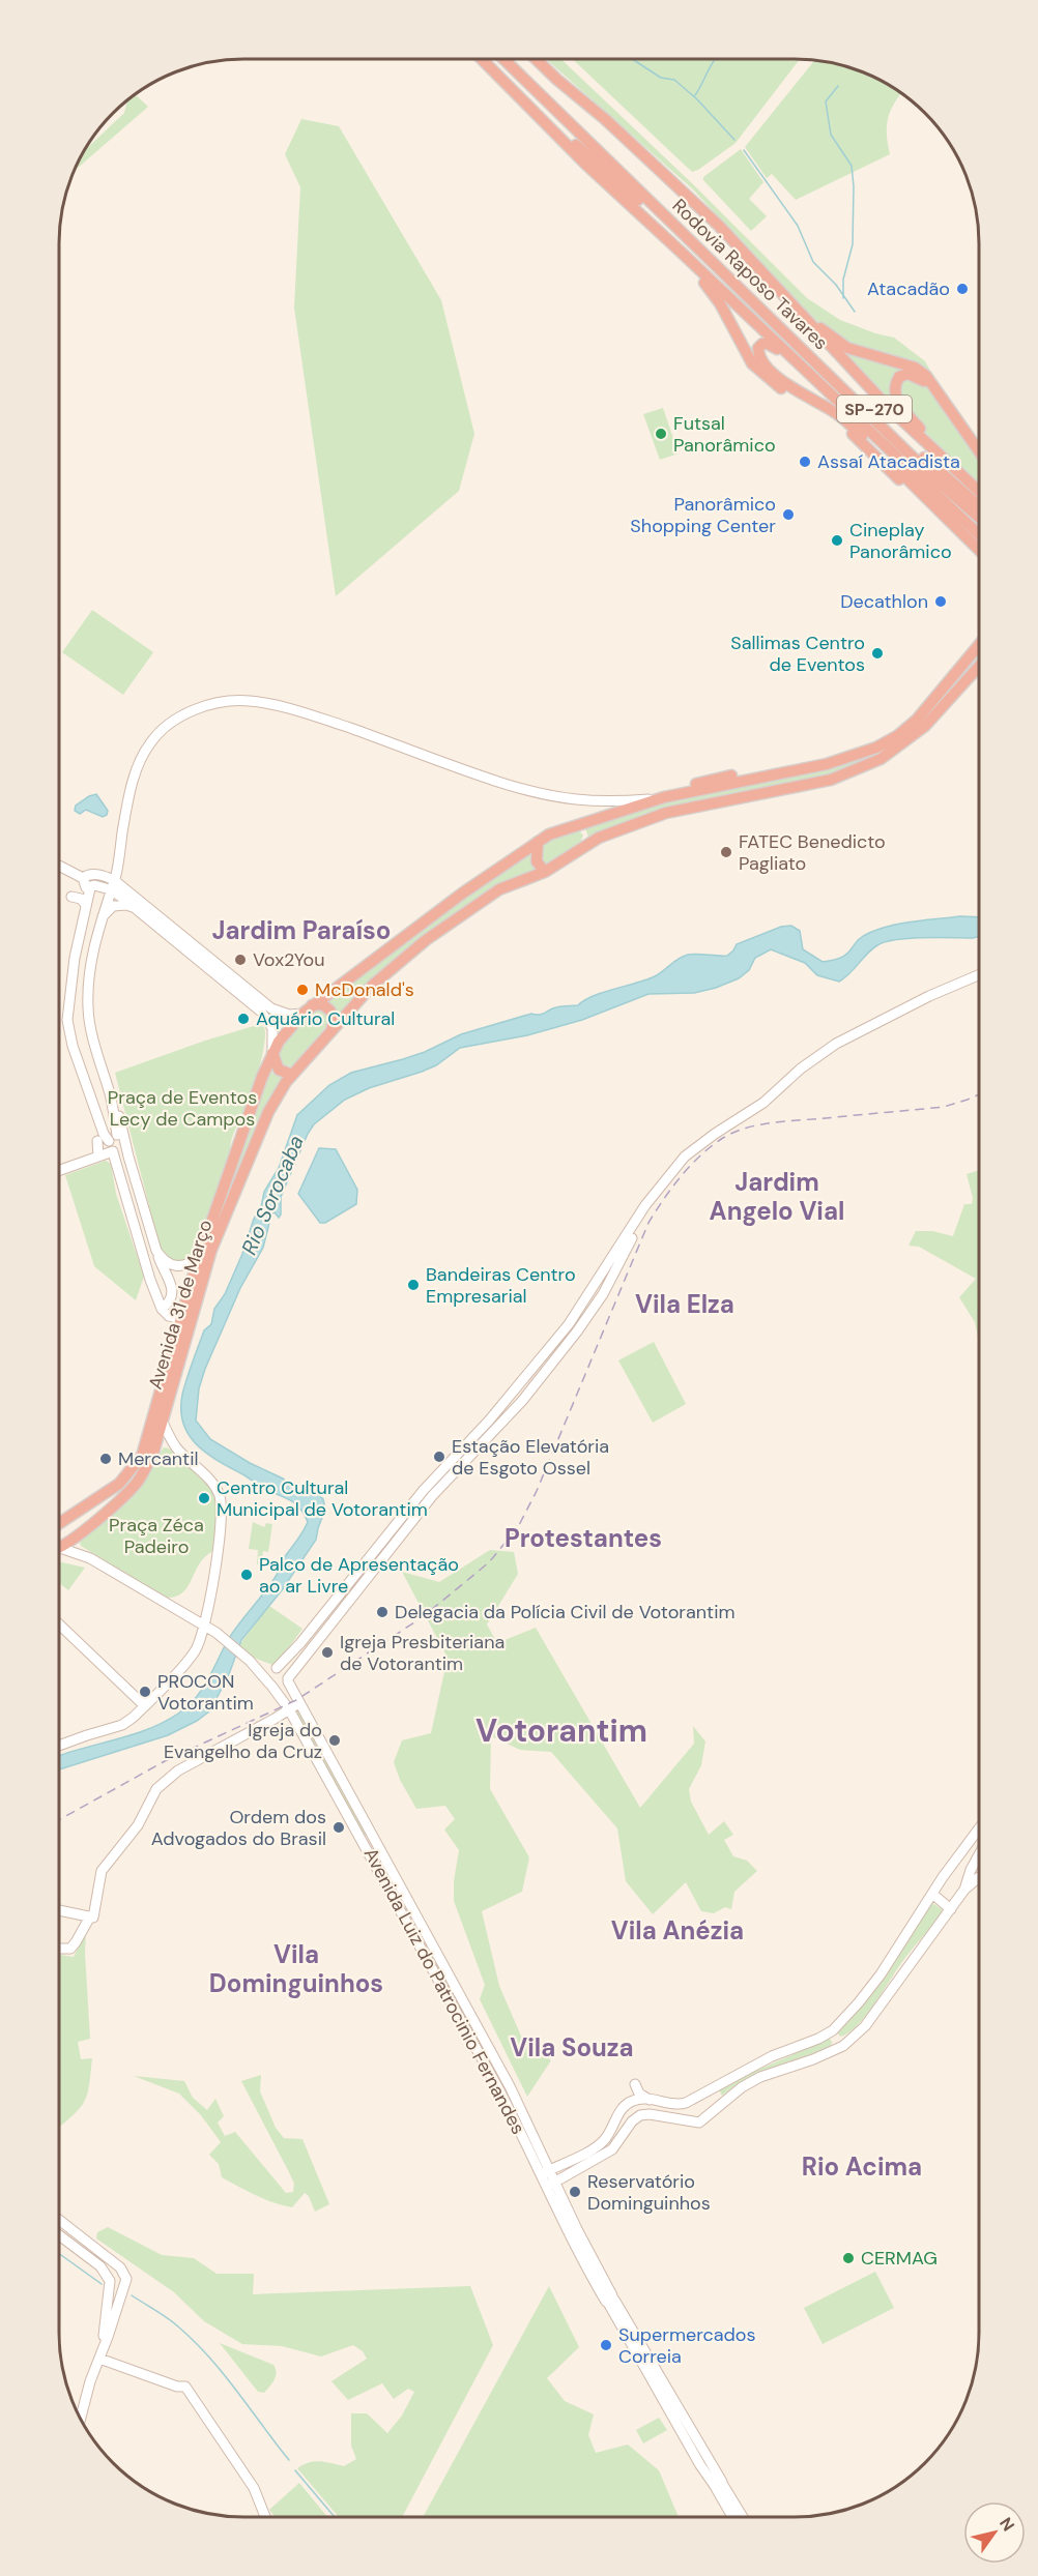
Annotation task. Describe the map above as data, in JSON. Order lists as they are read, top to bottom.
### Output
{
  "streets": {
    "highway": ["Rodovia Raposo Tavares", "SP-270", "Avenida 31 de Março"],
    "main road": ["Avenida Luiz do Patrocinio Fernandes"]
  },
  "districts": [
    "Jardim Paraíso",
    "Jardim Angelo Vial",
    "Vila Elza",
    "Protestantes",
    "Votorantim",
    "Vila Anézia",
    "Vila Dominguinhos",
    "Vila Souza",
    "Rio Acima"
  ],
  "water": ["Rio Sorocaba"],
  "parks": ["Praça de Eventos Lecy de Campos", "Praça Zéca Padeiro"],
  "places": [
    "Atacadão",
    "Futsal Panorâmico",
    "Assaí Atacadista",
    "Panorâmico Shopping Center",
    "Cineplay Panorâmico",
    "Decathlon",
    "Sallimas Centro de Eventos",
    "FATEC Benedicto Pagliato",
    "Vox2You",
    "McDonald's",
    "Aquário Cultural",
    "Bandeiras Centro Empresarial",
    "Estação Elevatória de Esgoto Ossel",
    "Mercantil",
    "Centro Cultural Municipal de Votorantim",
    "Palco de Apresentação ao ar Livre",
    "Delegacia da Polícia Civil de Votorantim",
    "Igreja Presbiteriana de Votorantim",
    "PROCON Votorantim",
    "Igreja do Evangelho da Cruz",
    "Ordem dos Advogados do Brasil",
    "Reservatório Dominguinhos",
    "CERMAG",
    "Supermercados Correia"
  ],
  "north": "top right"
}
